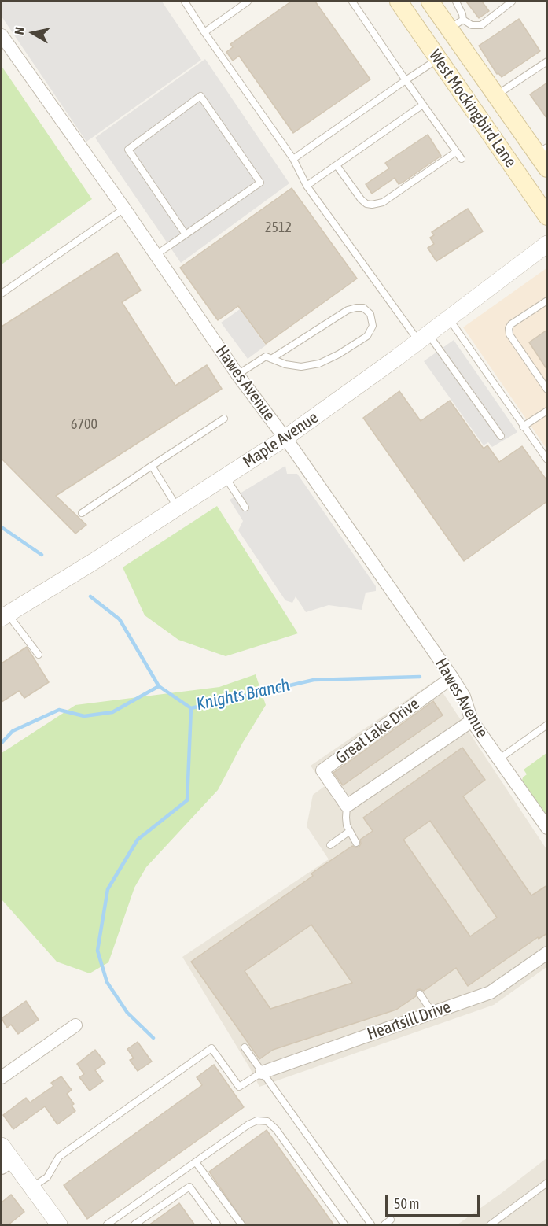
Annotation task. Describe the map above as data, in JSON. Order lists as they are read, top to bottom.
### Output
{
  "streets": {
    "main road": ["West Mockingbird Lane"],
    "street": [
      "Hawes Avenue",
      "Maple Avenue",
      "Great Lake Drive",
      "Heartsill Drive"
    ]
  },
  "crossings": [
    ["Hawes Avenue", "Maple Avenue"],
    ["Hawes Avenue", "Great Lake Drive"]
  ],
  "water": ["Knights Branch"],
  "house_numbers": ["2512", "6700"],
  "scale_bar": "50 m",
  "north": "left"
}
